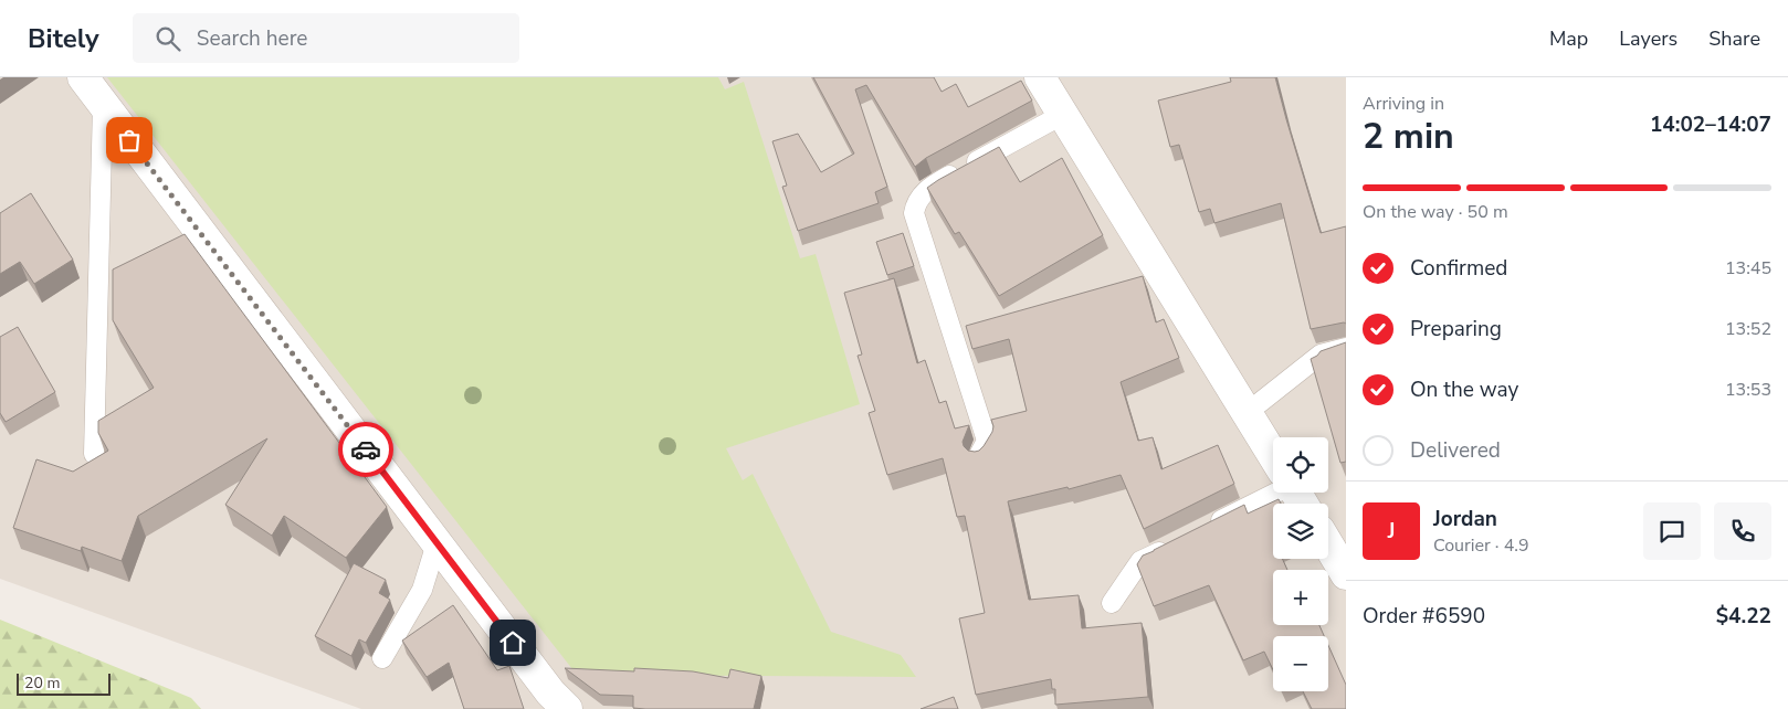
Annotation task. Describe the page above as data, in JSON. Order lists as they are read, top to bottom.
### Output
{
  "scale_bar": "20 m",
  "page": {
    "header": "Bitely",
    "search": "Search here",
    "nav": ["Map", "Layers", "Share"],
    "heading": ["2 min", "Arriving in", "14:02–14:07"],
    "panel": [
      "Jordan",
      "Courier · 4.9",
      "Order #6590",
      "$4.22"
    ],
    "bar": "On the way · 50 m",
    "list": [
      ["Confirmed", "13:45"],
      ["Preparing", "13:52"],
      ["On the way", "13:53"],
      "Delivered"
    ],
    "map_buttons": ["+", "−"],
    "round": "J",
    "scale": "20 m"
  }
}
